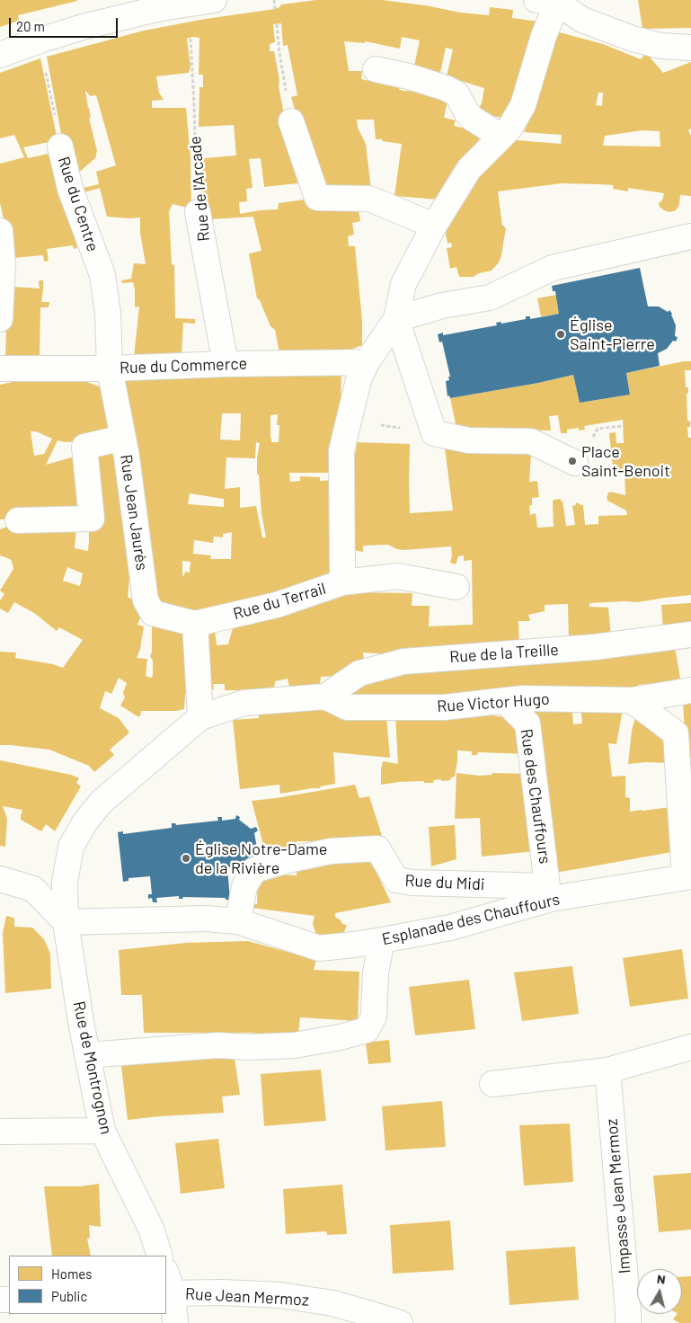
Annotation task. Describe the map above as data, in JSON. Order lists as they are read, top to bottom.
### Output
{
  "streets": {
    "street": [
      "Rue de l'Arcade",
      "Rue du Centre",
      "Rue du Commerce",
      "Rue Jean Jaurès",
      "Rue du Terrail",
      "Rue de la Treille",
      "Rue Victor Hugo",
      "Rue des Chauffours",
      "Rue du Midi",
      "Esplanade des Chauffours",
      "Rue de Montrognon",
      "Impasse Jean Mermoz",
      "Rue Jean Mermoz"
    ]
  },
  "crossings": [
    ["Rue de l'Arcade", "Rue du Commerce"],
    ["Rue du Centre", "Rue du Commerce"],
    ["Rue du Centre", "Rue Jean Jaurès"],
    ["Rue du Commerce", "Rue Jean Jaurès"],
    ["Rue du Commerce", "Rue du Terrail"],
    ["Rue Jean Jaurès", "Rue du Terrail"],
    ["Rue de la Treille", "Rue Victor Hugo"],
    ["Rue Victor Hugo", "Rue des Chauffours"],
    ["Rue des Chauffours", "Rue du Midi"],
    ["Rue des Chauffours", "Esplanade des Chauffours"],
    ["Rue du Midi", "Esplanade des Chauffours"],
    ["Esplanade des Chauffours", "Rue de Montrognon"]
  ],
  "places": ["Église Saint-Pierre", "Place Saint-Benoit", "Église Notre-Dame de la Rivière"],
  "legend": ["Homes", "Public"],
  "scale_bar": "20 m",
  "north": "top"
}
